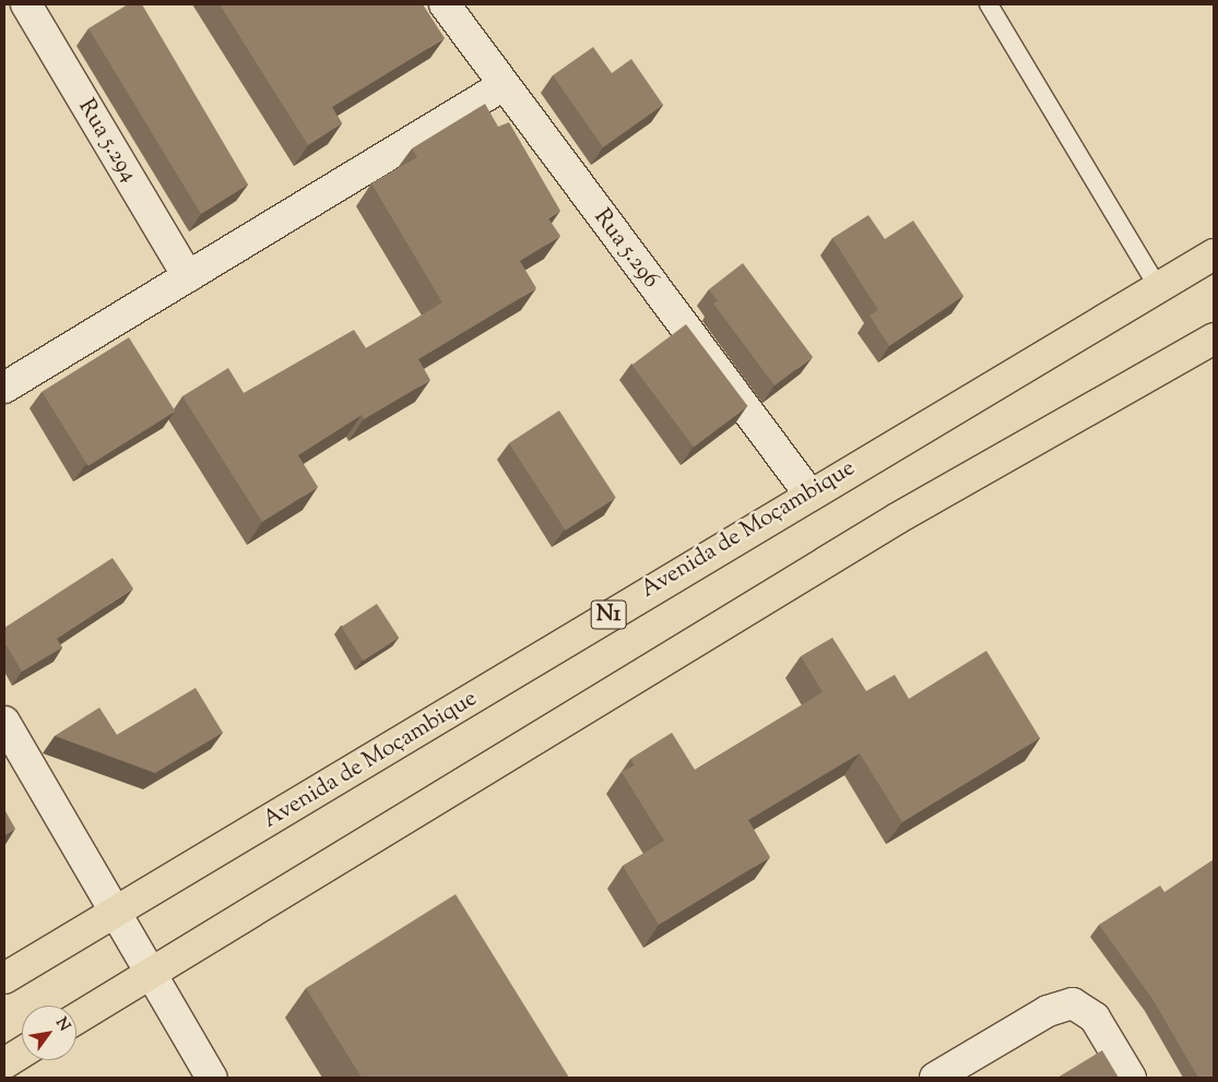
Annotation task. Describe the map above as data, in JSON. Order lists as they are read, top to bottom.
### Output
{
  "streets": {
    "highway": ["Avenida de Moçambique", "N1"],
    "street": ["Rua 5.294", "Rua 5.296"]
  },
  "crossings": [
    ["Rua 5.296", "Avenida de Moçambique"]
  ],
  "north": "top right"
}
